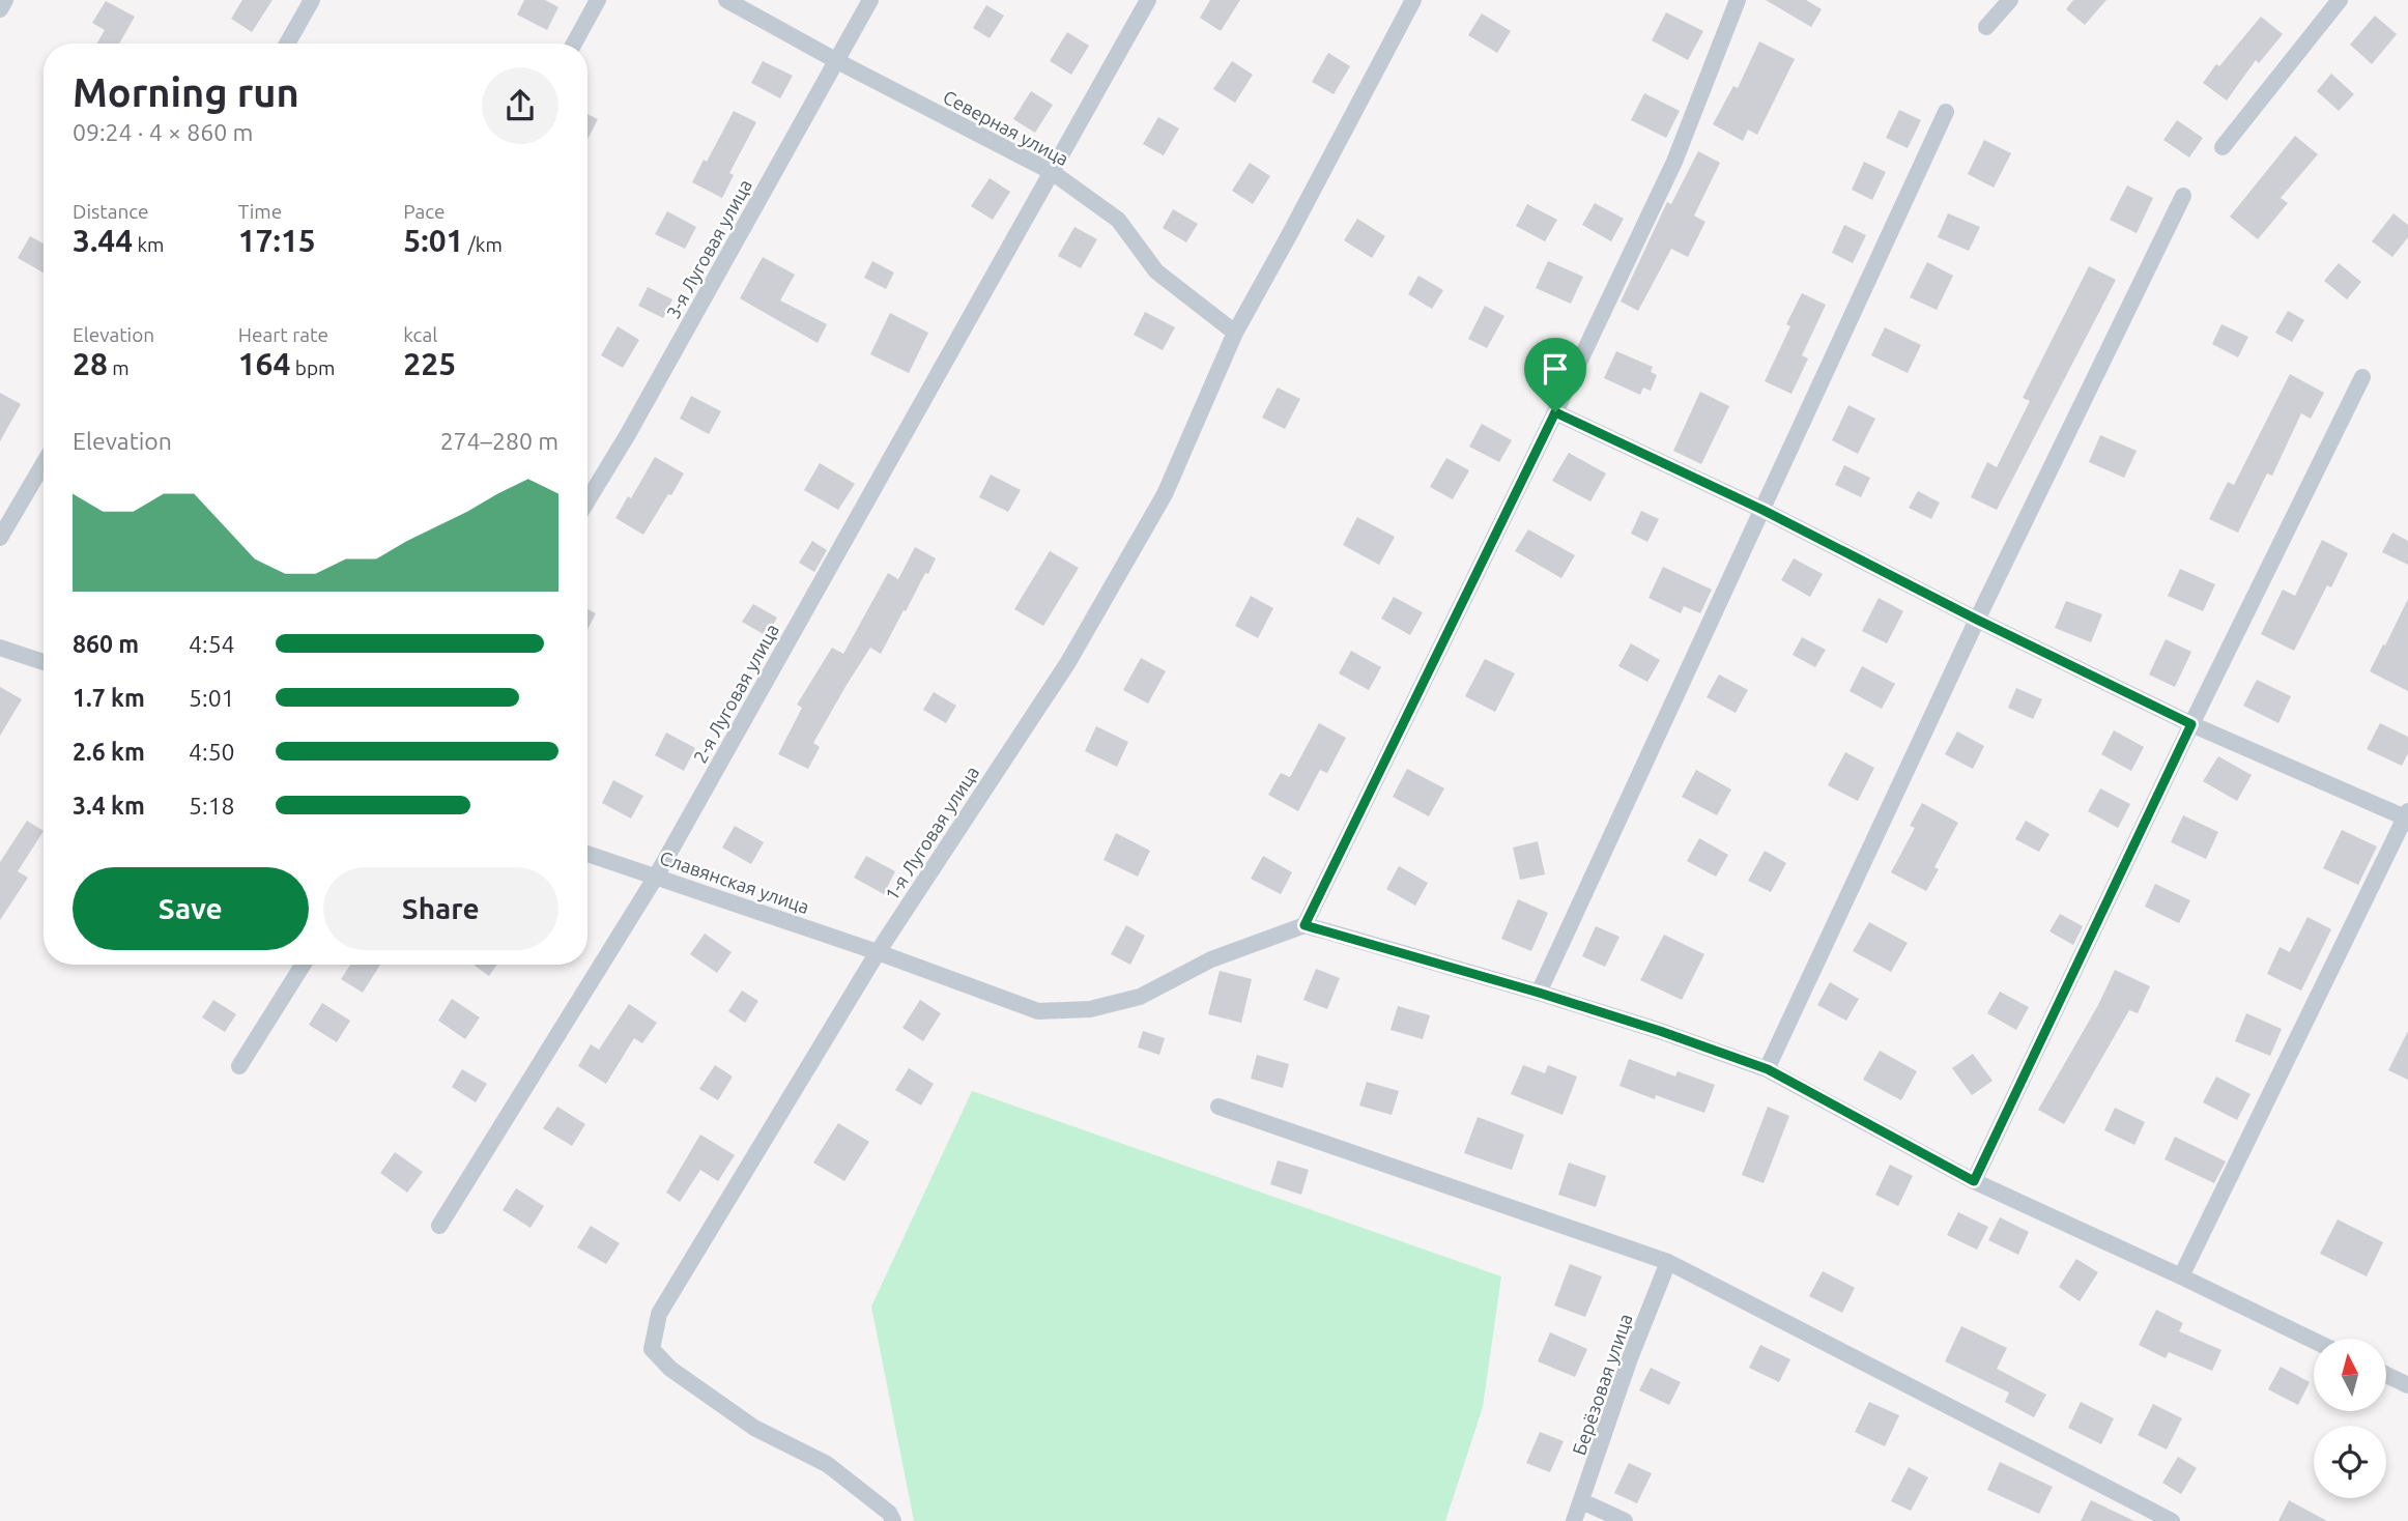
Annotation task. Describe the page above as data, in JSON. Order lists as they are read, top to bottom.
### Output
{
  "streets": {
    "street": [
      "Северная улица",
      "3-я Луговая улица",
      "2-я Луговая улица",
      "1-я Луговая улица",
      "Славянская улица",
      "Берёзовая улица"
    ]
  },
  "crossings": [
    ["Северная улица", "3-я Луговая улица"],
    ["Северная улица", "2-я Луговая улица"],
    ["Северная улица", "1-я Луговая улица"],
    ["2-я Луговая улица", "Славянская улица"],
    ["1-я Луговая улица", "Славянская улица"]
  ],
  "north": "top",
  "page": {
    "heading": ["Morning run", "09:24 · 4 × 860 m"],
    "stats": [
      ["Distance", "3.44 km"],
      ["Time", "17:15"],
      ["Pace", "5:01 /km"],
      ["Elevation", "28 m"],
      ["Heart rate", "164 bpm"],
      ["kcal", "225"]
    ],
    "chart": ["Elevation", "274–280 m"],
    "list": [
      {
        "name": "860 m",
        "note": "4:54"
      },
      {
        "name": "1.7 km",
        "note": "5:01"
      },
      {
        "name": "2.6 km",
        "note": "4:50"
      },
      {
        "name": "3.4 km",
        "note": "5:18"
      }
    ],
    "buttons": ["Save", "Share"]
  }
}
